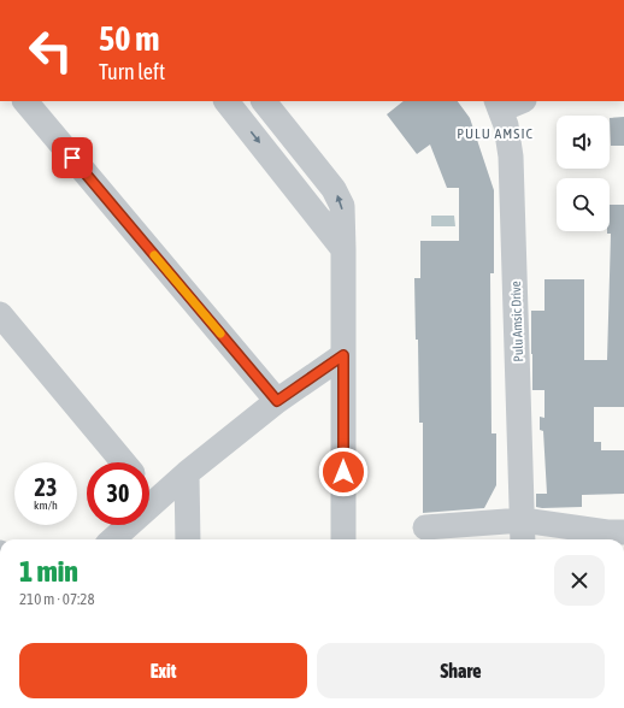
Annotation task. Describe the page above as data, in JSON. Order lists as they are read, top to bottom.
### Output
{
  "streets": {
    "street": ["Pulu Amsic Drive"]
  },
  "districts": ["PULU AMSIC"],
  "page": {
    "turn": ["50 m", "Turn left"],
    "speed": "23 km/h",
    "limit": "30",
    "heading": ["1 min", "210 m · 07:28"],
    "buttons": ["Exit", "Share"]
  }
}
